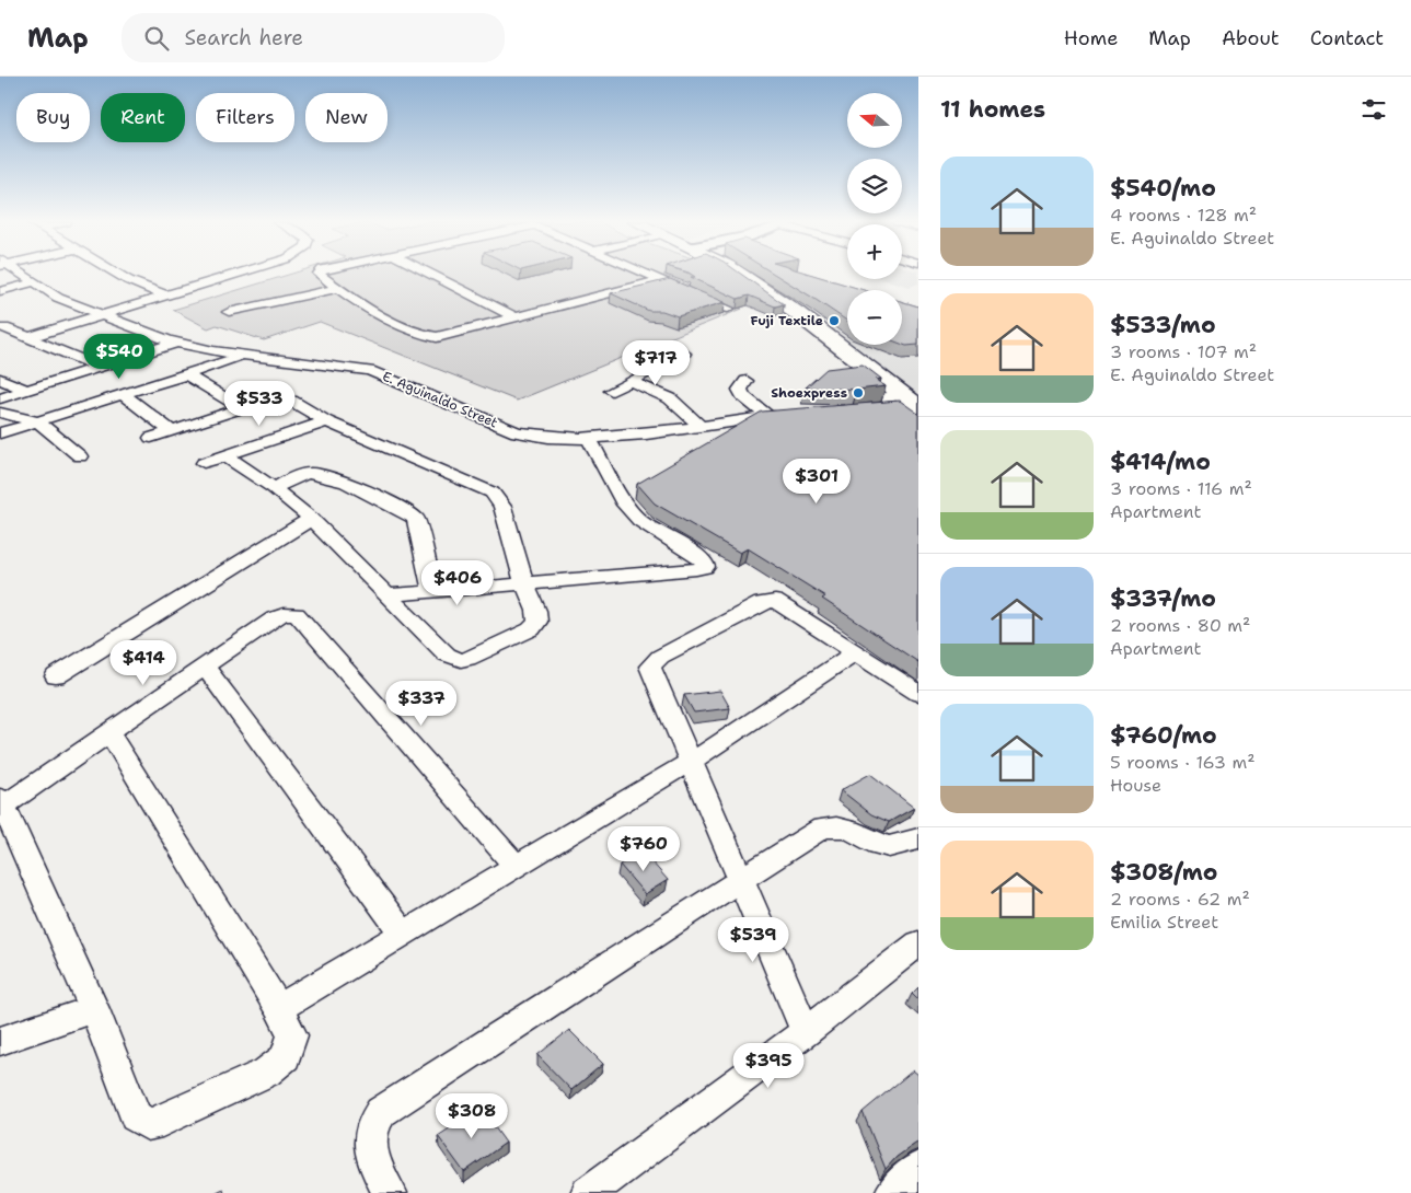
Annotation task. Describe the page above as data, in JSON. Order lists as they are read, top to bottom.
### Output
{
  "streets": {
    "street": ["E. Aguinaldo Street"]
  },
  "places": ["Fuji Textile", "Shoexpress"],
  "north": "left",
  "page": {
    "header": "Map",
    "search": "Search here",
    "nav": [
      "Home",
      "Map",
      "About",
      "Contact"
    ],
    "heading": "11 homes",
    "map_buttons": ["+", "−"],
    "chip": [
      "Buy",
      "Rent",
      "Filters",
      "New"
    ],
    "list": [
      {
        "name": "$540/mo",
        "note": "4 rooms · 128 m² · E. Aguinaldo Street"
      },
      {
        "name": "$533/mo",
        "note": "3 rooms · 107 m² · E. Aguinaldo Street"
      },
      {
        "name": "$414/mo",
        "note": "3 rooms · 116 m² · Apartment"
      },
      {
        "name": "$337/mo",
        "note": "2 rooms · 80 m² · Apartment"
      },
      {
        "name": "$760/mo",
        "note": "5 rooms · 163 m² · House"
      },
      {
        "name": "$308/mo",
        "note": "2 rooms · 62 m² · Emilia Street"
      }
    ],
    "price": [
      "$540",
      "$717",
      "$533",
      "$301",
      "$406",
      "$414",
      "$337",
      "$760",
      "$539",
      "$395",
      "$308"
    ]
  }
}
